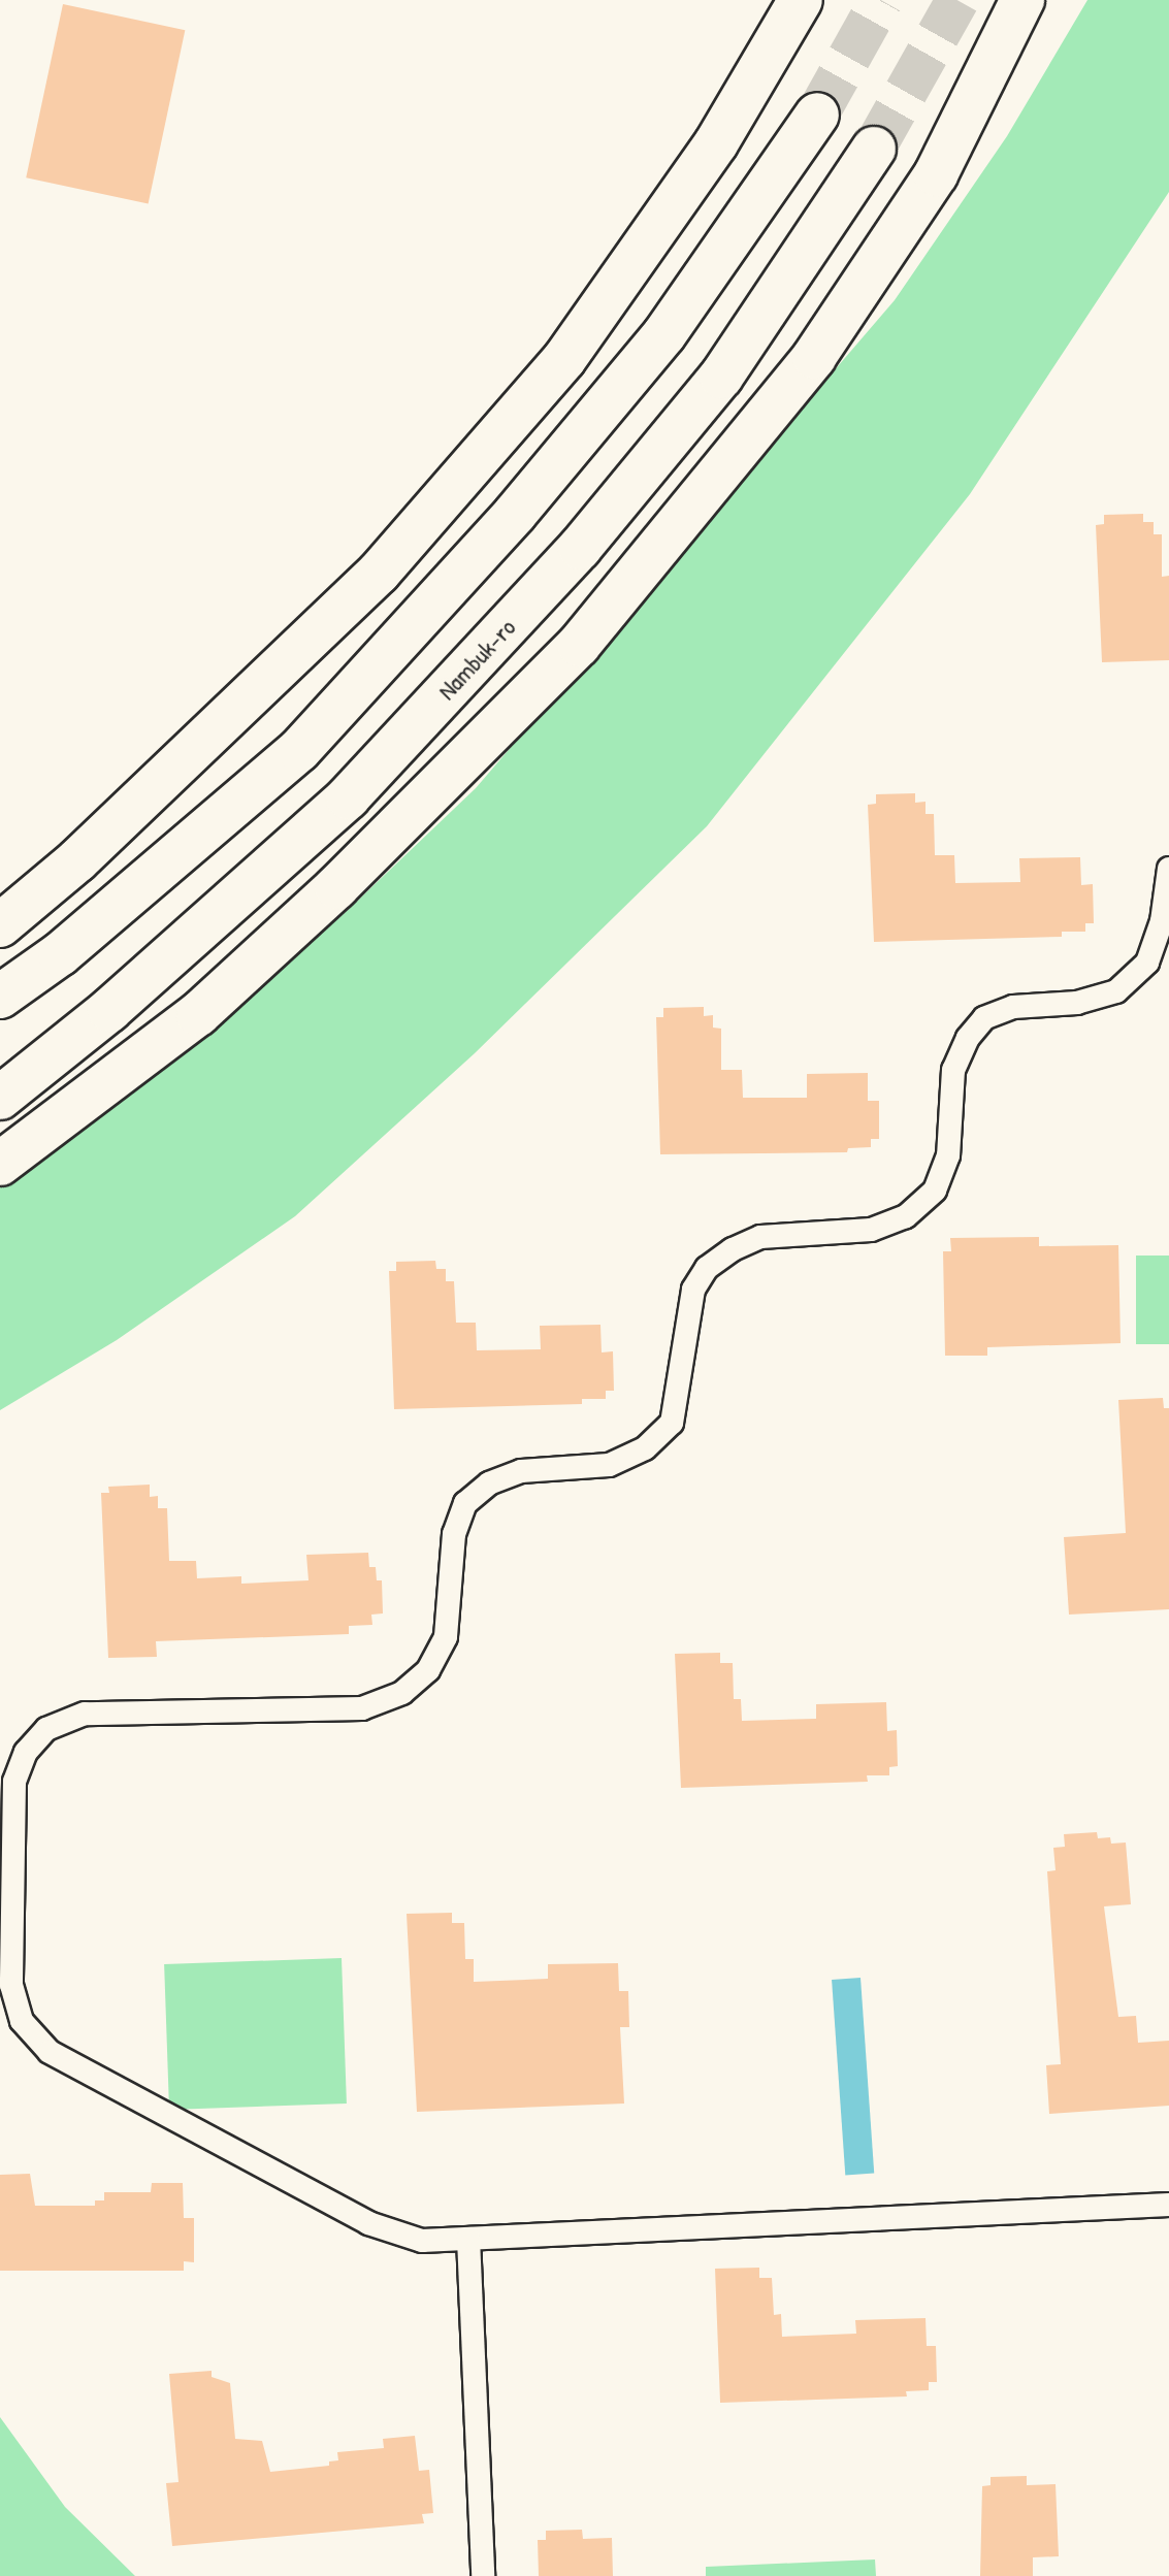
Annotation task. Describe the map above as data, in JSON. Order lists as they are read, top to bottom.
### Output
{
  "streets": {
    "main road": ["Nambuk-ro"]
  }
}
